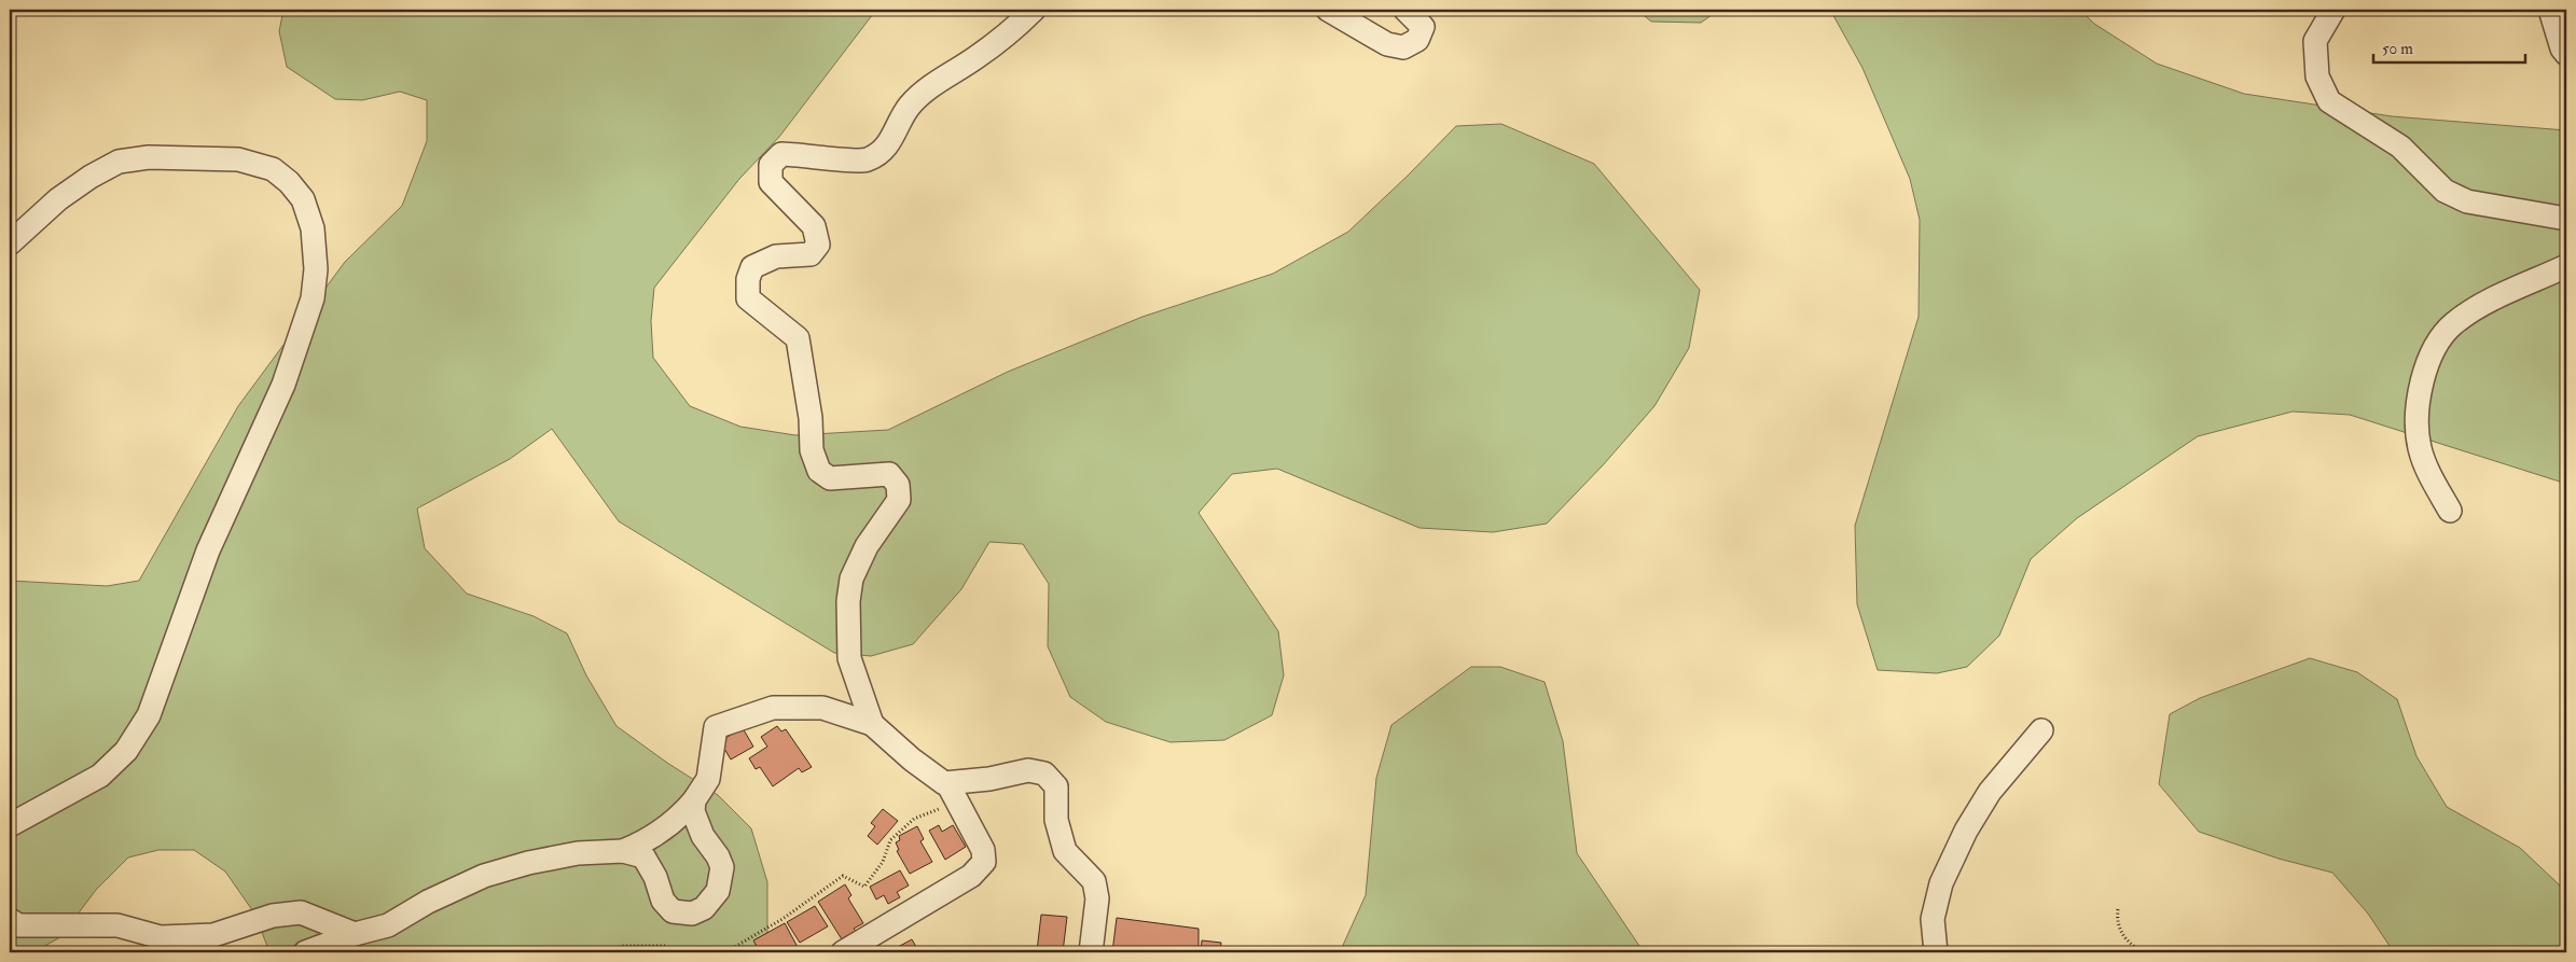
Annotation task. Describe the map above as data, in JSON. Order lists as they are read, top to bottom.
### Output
{
  "scale_bar": "50 m"
}
